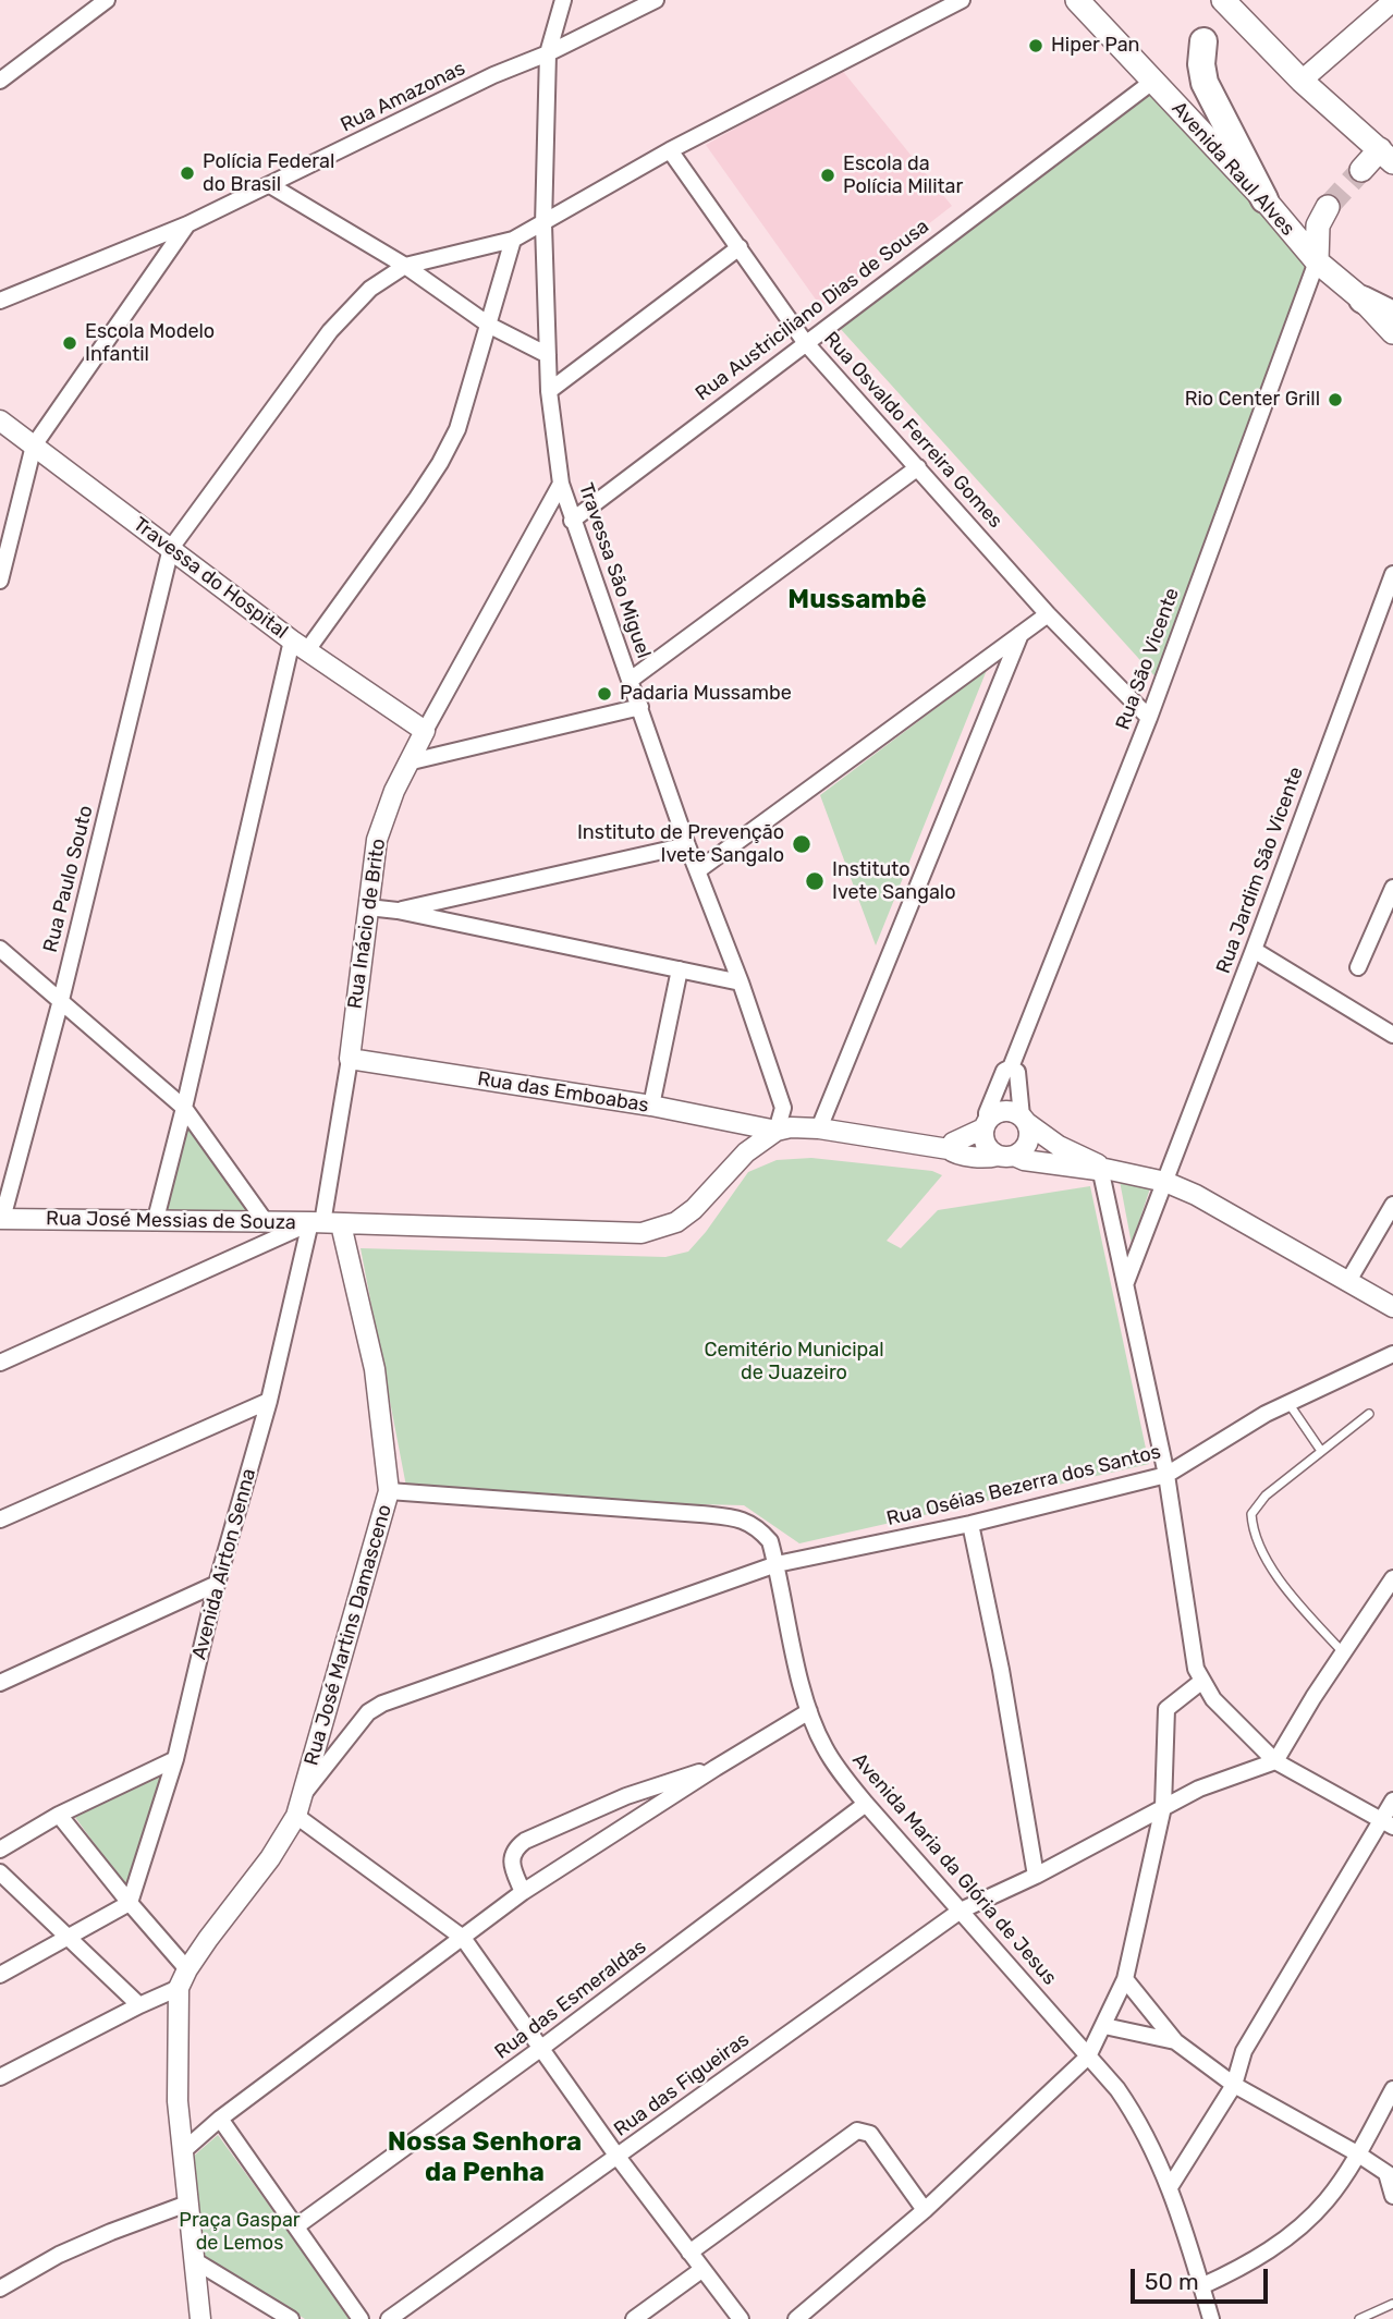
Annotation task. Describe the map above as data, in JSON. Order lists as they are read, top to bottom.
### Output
{
  "streets": {
    "main road": ["Avenida Raul Alves"],
    "street": [
      "Rua Amazonas",
      "Rua Austriciliano Dias de Sousa",
      "Rua Osvaldo Ferreira Gomes",
      "Travessa São Miguel",
      "Travessa do Hospital",
      "Rua São Vicente",
      "Rua Jardim São Vicente",
      "Rua Paulo Souto",
      "Rua Inácio de Brito",
      "Rua das Emboabas",
      "Rua José Messias de Souza",
      "Rua Oséias Bezerra dos Santos",
      "Avenida Airton Senna",
      "Rua José Martins Damasceno",
      "Avenida Maria da Glória de Jesus",
      "Rua das Esmeraldas",
      "Rua das Figueiras"
    ]
  },
  "crossings": [
    ["Rua Amazonas", "Travessa São Miguel"],
    ["Avenida Raul Alves", "Rua Austriciliano Dias de Sousa"],
    ["Avenida Raul Alves", "Rua São Vicente"],
    ["Rua Austriciliano Dias de Sousa", "Rua Osvaldo Ferreira Gomes"],
    ["Rua Austriciliano Dias de Sousa", "Travessa São Miguel"],
    ["Rua Osvaldo Ferreira Gomes", "Rua São Vicente"],
    ["Travessa São Miguel", "Rua Inácio de Brito"],
    ["Travessa São Miguel", "Rua das Emboabas"],
    ["Travessa São Miguel", "Rua José Messias de Souza"],
    ["Travessa do Hospital", "Rua Paulo Souto"],
    ["Travessa do Hospital", "Rua Inácio de Brito"],
    ["Rua Paulo Souto", "Rua José Messias de Souza"],
    ["Rua Inácio de Brito", "Rua das Emboabas"],
    ["Rua Inácio de Brito", "Rua José Messias de Souza"],
    ["Rua Inácio de Brito", "Avenida Airton Senna"],
    ["Rua Inácio de Brito", "Rua José Martins Damasceno"],
    ["Rua das Emboabas", "Rua José Messias de Souza"],
    ["Rua José Messias de Souza", "Avenida Airton Senna"],
    ["Rua José Messias de Souza", "Rua José Martins Damasceno"],
    ["Rua Oséias Bezerra dos Santos", "Rua José Martins Damasceno"],
    ["Rua Oséias Bezerra dos Santos", "Avenida Maria da Glória de Jesus"],
    ["Avenida Airton Senna", "Rua José Martins Damasceno"],
    ["Rua José Martins Damasceno", "Avenida Maria da Glória de Jesus"],
    ["Avenida Maria da Glória de Jesus", "Rua das Esmeraldas"],
    ["Avenida Maria da Glória de Jesus", "Rua das Figueiras"]
  ],
  "districts": ["Mussambê", "Nossa Senhora da Penha"],
  "parks": ["Cemitério Municipal de Juazeiro", "Praça Gaspar de Lemos"],
  "places": [
    "Hiper Pan",
    "Polícia Federal do Brasil",
    "Escola da Polícia Militar",
    "Escola Modelo Infantil",
    "Rio Center Grill",
    "Padaria Mussambe",
    "Instituto de Prevenção Ivete Sangalo",
    "Instituto Ivete Sangalo"
  ],
  "scale_bar": "50 m"
}
